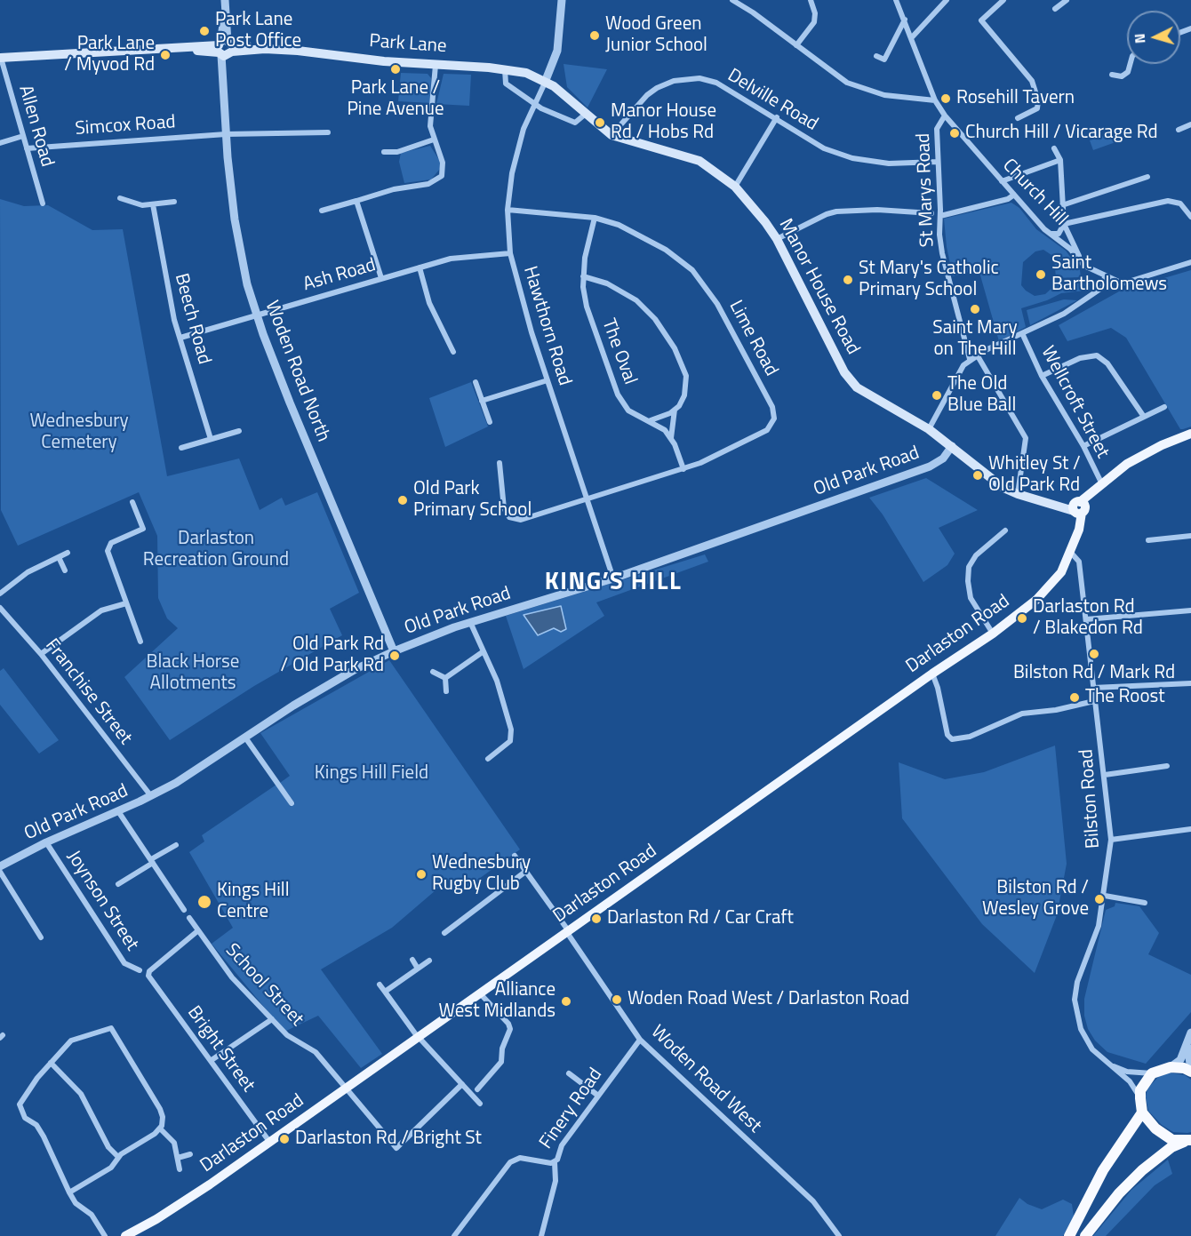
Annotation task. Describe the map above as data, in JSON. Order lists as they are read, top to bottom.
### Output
{
  "streets": {
    "main road": ["Park Lane", "Manor House Road", "Darlaston Road"],
    "street": [
      "Delville Road",
      "Allen Road",
      "Simcox Road",
      "St Marys Road",
      "Church Hill",
      "Ash Road",
      "Beech Road",
      "Hawthorn Road",
      "Lime Road",
      "The Oval",
      "Woden Road North",
      "Wellcroft Street",
      "Old Park Road",
      "Franchise Street",
      "Bilston Road",
      "Joynson Street",
      "School Street",
      "Bright Street",
      "Woden Road West",
      "Finery Road"
    ]
  },
  "crossings": [
    ["Park Lane", "Allen Road"],
    ["Park Lane", "Manor House Road"],
    ["Park Lane", "Hawthorn Road"],
    ["Park Lane", "Woden Road North"],
    ["Delville Road", "St Marys Road"],
    ["Delville Road", "Manor House Road"],
    ["Allen Road", "Simcox Road"],
    ["Simcox Road", "Woden Road North"],
    ["St Marys Road", "Church Hill"],
    ["Ash Road", "Beech Road"],
    ["Ash Road", "Hawthorn Road"],
    ["Ash Road", "Woden Road North"],
    ["Manor House Road", "Hawthorn Road"],
    ["Manor House Road", "Old Park Road"],
    ["Manor House Road", "Darlaston Road"],
    ["Hawthorn Road", "Lime Road"],
    ["Hawthorn Road", "Old Park Road"],
    ["Lime Road", "The Oval"],
    ["Woden Road North", "Old Park Road"],
    ["Wellcroft Street", "Darlaston Road"],
    ["Old Park Road", "Franchise Street"],
    ["Old Park Road", "Joynson Street"],
    ["Darlaston Road", "Bilston Road"],
    ["Darlaston Road", "School Street"],
    ["Darlaston Road", "Bright Street"],
    ["Darlaston Road", "Woden Road West"],
    ["School Street", "Bright Street"],
    ["Woden Road West", "Finery Road"]
  ],
  "districts": ["KING’S HILL"],
  "parks": [
    "Wednesbury Cemetery",
    "Darlaston Recreation Ground",
    "Black Horse Allotments",
    "Kings Hill Field"
  ],
  "places": [
    "Park Lane Post Office",
    "Wood Green Junior School",
    "Park Lane / Myvod Rd",
    "Park Lane / Pine Avenue",
    "Rosehill Tavern",
    "Manor House Rd / Hobs Rd",
    "Church Hill / Vicarage Rd",
    "Saint Bartholomews",
    "St Mary's Catholic Primary School",
    "Saint Mary on The Hill",
    "The Old Blue Ball",
    "Whitley St / Old Park Rd",
    "Old Park Primary School",
    "Darlaston Rd / Blakedon Rd",
    "Bilston Rd / Mark Rd",
    "Old Park Rd / Old Park Rd",
    "The Roost",
    "Wednesbury Rugby Club",
    "Bilston Rd / Wesley Grove",
    "Kings Hill Centre",
    "Darlaston Rd / Car Craft",
    "Woden Road West / Darlaston Road",
    "Alliance West Midlands",
    "Darlaston Rd / Bright St"
  ],
  "north": "left"
}
